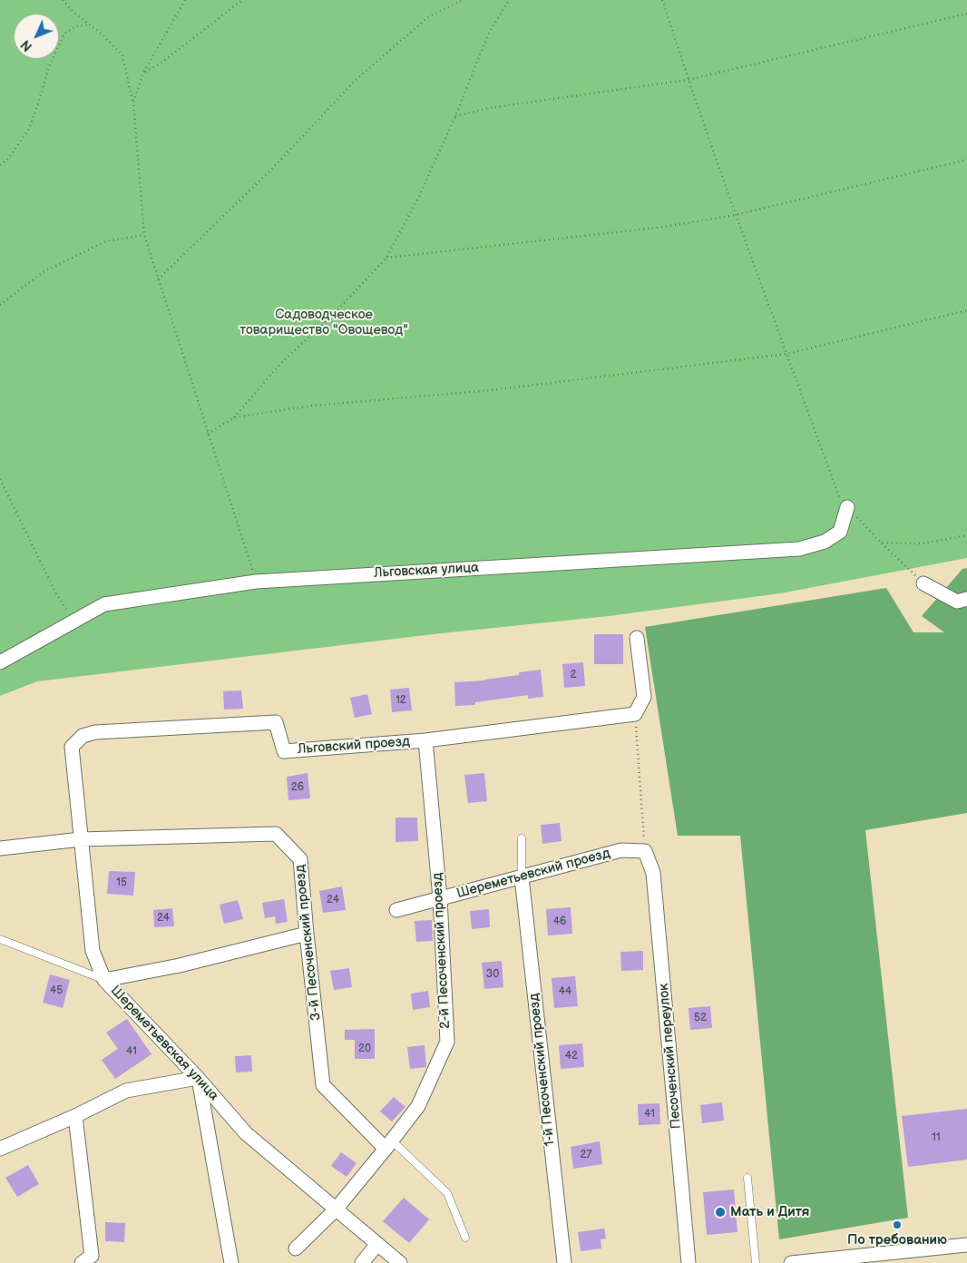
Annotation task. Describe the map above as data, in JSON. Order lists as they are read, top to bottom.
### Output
{
  "streets": {
    "street": [
      "Льговская улица",
      "Льговский проезд",
      "Шереметьевский проезд",
      "3-й Песоченский проезд",
      "2-й Песоченский проезд",
      "Шереметьевская улица",
      "Песоченский переулок",
      "1-й Песоченский проезд"
    ]
  },
  "crossings": [
    ["Льговский проезд", "2-й Песоченский проезд"],
    ["Льговский проезд", "Шереметьевская улица"],
    ["Шереметьевский проезд", "2-й Песоченский проезд"],
    ["Шереметьевский проезд", "Песоченский переулок"],
    ["Шереметьевский проезд", "1-й Песоченский проезд"],
    ["3-й Песоченский проезд", "2-й Песоченский проезд"],
    ["3-й Песоченский проезд", "Шереметьевская улица"],
    ["2-й Песоченский проезд", "Шереметьевская улица"]
  ],
  "parks": ["Садоводческое товарищество \"Овощевод\""],
  "places": ["Мать и Дитя", "По требованию"],
  "house_numbers": [
    "2",
    "12",
    "26",
    "15",
    "24",
    "24",
    "46",
    "30",
    "45",
    "44",
    "52",
    "20",
    "41",
    "42",
    "41",
    "11",
    "27"
  ],
  "north": "bottom left"
}
